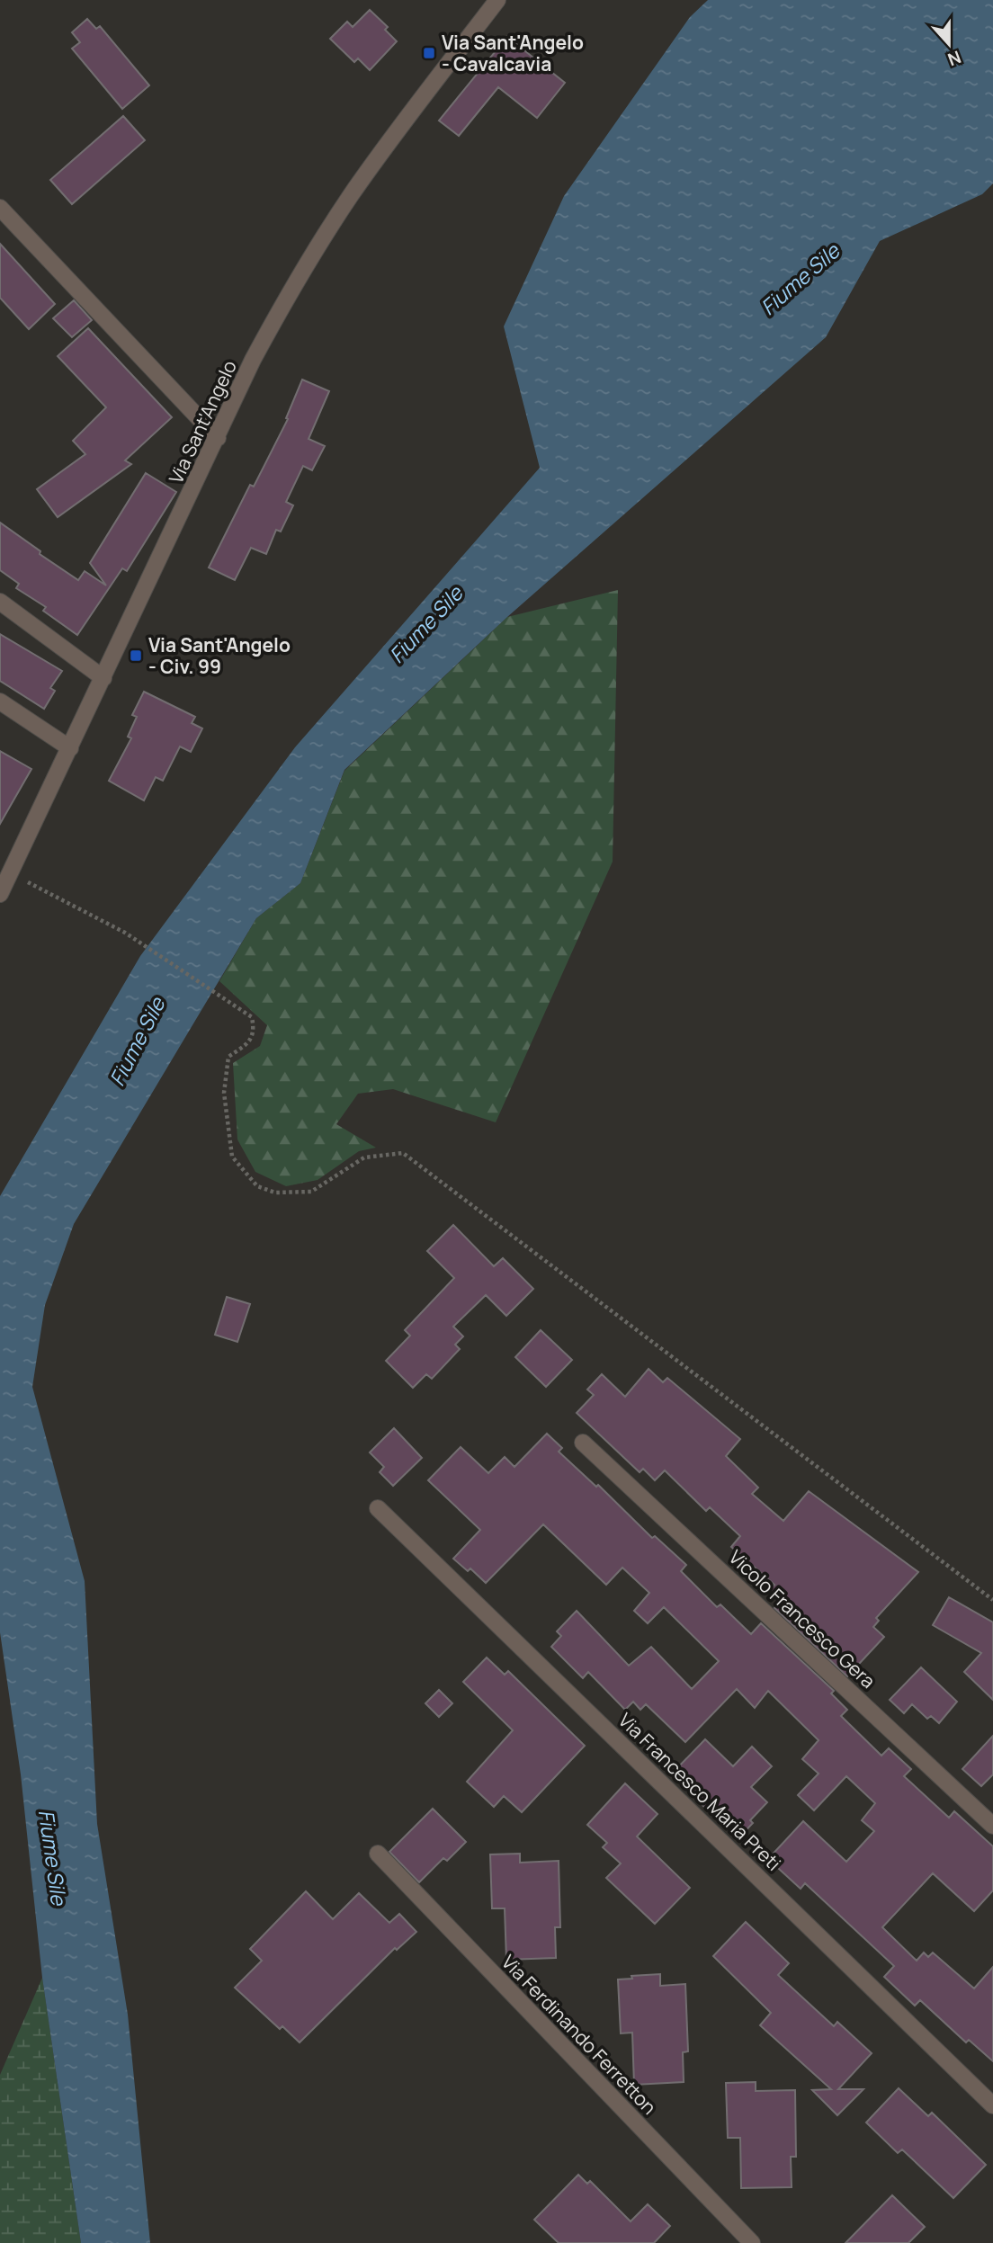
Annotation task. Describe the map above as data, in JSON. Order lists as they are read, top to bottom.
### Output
{
  "streets": {
    "street": [
      "Via Sant'Angelo",
      "Vicolo Francesco Gera",
      "Via Francesco Maria Preti",
      "Via Ferdinando Ferretton"
    ]
  },
  "water": ["Fiume Sile"],
  "places": {
    "transit": ["Via Sant'Angelo - Cavalcavia", "Via Sant'Angelo - Civ. 99"]
  },
  "north": "bottom"
}
